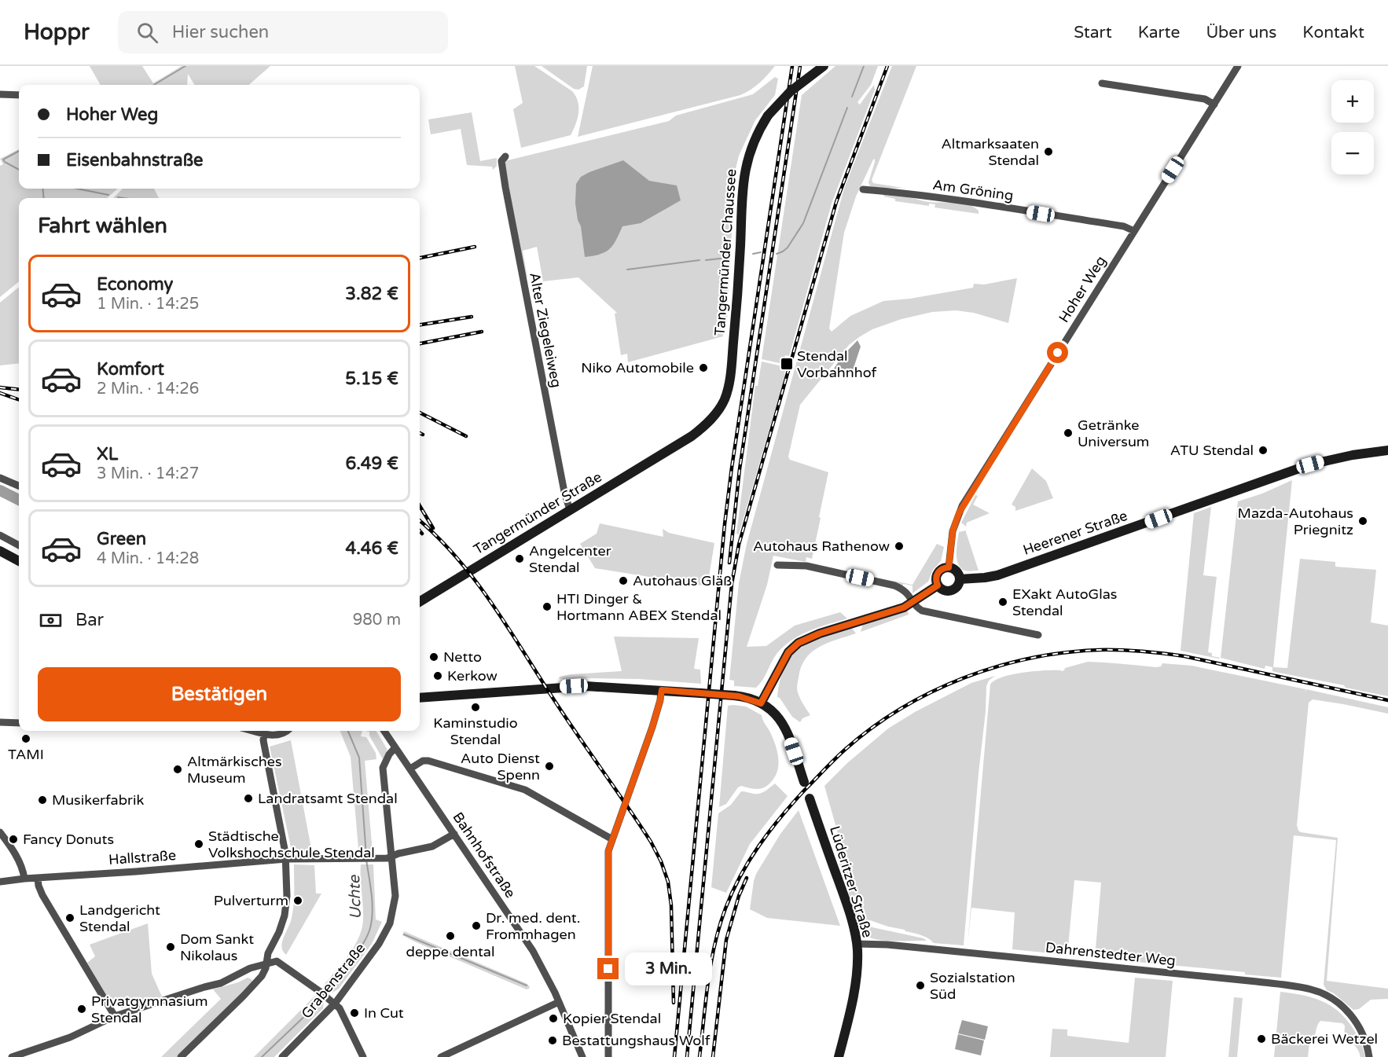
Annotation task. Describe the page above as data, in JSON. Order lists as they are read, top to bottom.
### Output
{
  "streets": {
    "main road": [
      "Tangermünder Chaussee",
      "Tangermünder Straße",
      "Heerener Straße",
      "Lüderitzer Straße"
    ],
    "street": [
      "Am Gröning",
      "Hoher Weg",
      "Alter Ziegeleiweg",
      "Bahnhofstraße",
      "Hallstraße",
      "Dahrenstedter Weg",
      "Grabenstraße"
    ]
  },
  "crossings": [
    ["Am Gröning", "Hoher Weg"],
    ["Tangermünder Chaussee", "Tangermünder Straße"],
    ["Hoher Weg", "Heerener Straße"],
    ["Alter Ziegeleiweg", "Tangermünder Straße"],
    ["Bahnhofstraße", "Hallstraße"],
    ["Bahnhofstraße", "Grabenstraße"],
    ["Hallstraße", "Grabenstraße"],
    ["Lüderitzer Straße", "Dahrenstedter Weg"]
  ],
  "water": ["Uchte"],
  "places": {
    "other": [
      "Altmarksaaten Stendal",
      "Niko Automobile",
      "Getränke Universum",
      "ATU Stendal",
      "Mazda-Autohaus Priegnitz",
      "Autohaus Rathenow",
      "Angelcenter Stendal",
      "Autohaus Gläß",
      "EXakt AutoGlas Stendal",
      "HTI Dinger & Hortmann ABEX Stendal",
      "Netto",
      "Kerkow",
      "Kaminstudio Stendal",
      "TAMI",
      "Auto Dienst Spenn",
      "Altmärkisches Museum",
      "Landratsamt Stendal",
      "Musikerfabrik",
      "Fancy Donuts",
      "Städtische Volkshochschule Stendal",
      "Pulverturm",
      "Landgericht Stendal",
      "Dr. med. dent. Frommhagen",
      "deppe dental",
      "Dom Sankt Nikolaus",
      "Sozialstation Süd",
      "Privatgymnasium Stendal",
      "In Cut",
      "Kopier Stendal",
      "Bäckerei Wetzel",
      "Bestattungshaus Wolf"
    ],
    "transit": ["Stendal Vorbahnhof"]
  },
  "page": {
    "header": "Hoppr",
    "search": "Hier suchen",
    "nav": [
      "Start",
      "Karte",
      "Über uns",
      "Kontakt"
    ],
    "map_buttons": ["+", "−"],
    "banner": ["Hoher Weg", "Eisenbahnstraße"],
    "heading": "Fahrt wählen",
    "list": [
      {
        "name": "Economy",
        "note": "1 Min. · 14:25",
        "value": "3.82 €"
      },
      {
        "name": "Komfort",
        "note": "2 Min. · 14:26",
        "value": "5.15 €"
      },
      {
        "name": "XL",
        "note": "3 Min. · 14:27",
        "value": "6.49 €"
      },
      {
        "name": "Green",
        "note": "4 Min. · 14:28",
        "value": "4.46 €"
      }
    ],
    "pay": ["Bar", "980 m"],
    "buttons": "Bestätigen",
    "bubble": "3 Min."
  }
}
